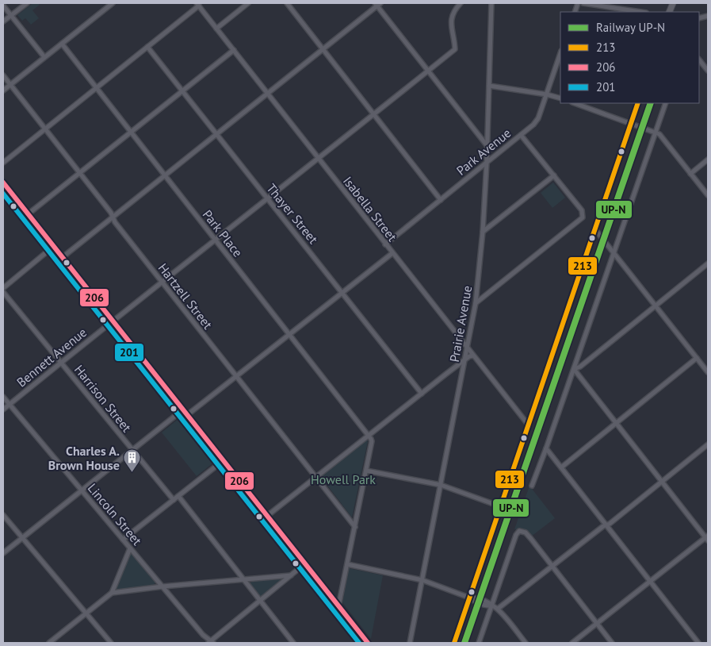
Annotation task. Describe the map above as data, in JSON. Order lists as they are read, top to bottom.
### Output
{
  "streets": {
    "street": [
      "Park Avenue",
      "Isabella Street",
      "Thayer Street",
      "Park Place",
      "Hartzell Street",
      "Prairie Avenue",
      "Bennett Avenue",
      "Harrison Street",
      "Lincoln Street"
    ]
  },
  "crossings": [
    ["Park Avenue", "Isabella Street"],
    ["Park Avenue", "Prairie Avenue"],
    ["Isabella Street", "Prairie Avenue"],
    ["Isabella Street", "Bennett Avenue"],
    ["Thayer Street", "Bennett Avenue"],
    ["Park Place", "Bennett Avenue"],
    ["Hartzell Street", "Bennett Avenue"],
    ["Bennett Avenue", "Harrison Street"],
    ["Bennett Avenue", "Lincoln Street"]
  ],
  "parks": ["Howell Park"],
  "places": {
    "building": ["Charles A. Brown House"]
  },
  "lines": [
    "rail line UP-N",
    "transit line 213",
    "transit line 206",
    "transit line 201"
  ],
  "legend": [
    "Railway UP-N",
    "213",
    "206",
    "201"
  ]
}
